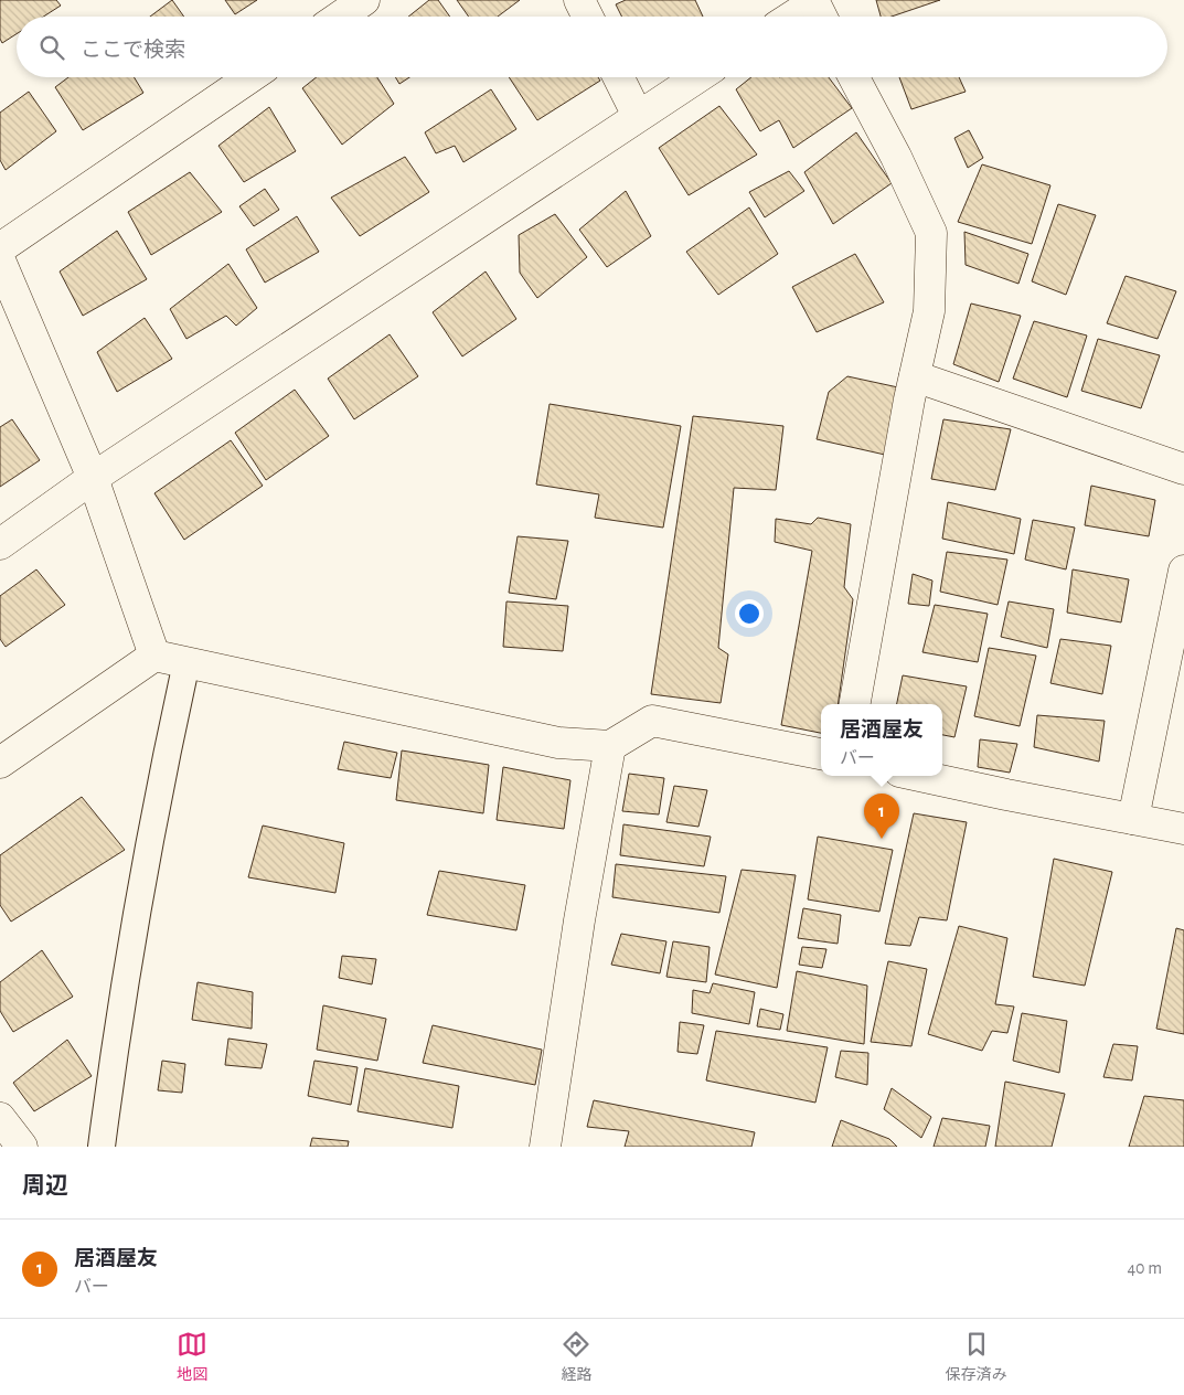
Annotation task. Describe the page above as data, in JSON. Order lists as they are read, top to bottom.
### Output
{
  "page": {
    "search": "ここで検索",
    "popup": ["居酒屋友", "バー"],
    "pins": "1",
    "heading": "周辺",
    "list": [
      {
        "mark": "1",
        "name": "居酒屋友",
        "note": "バー",
        "value": "40 m"
      }
    ],
    "nav": ["地図", "経路", "保存済み"]
  }
}
